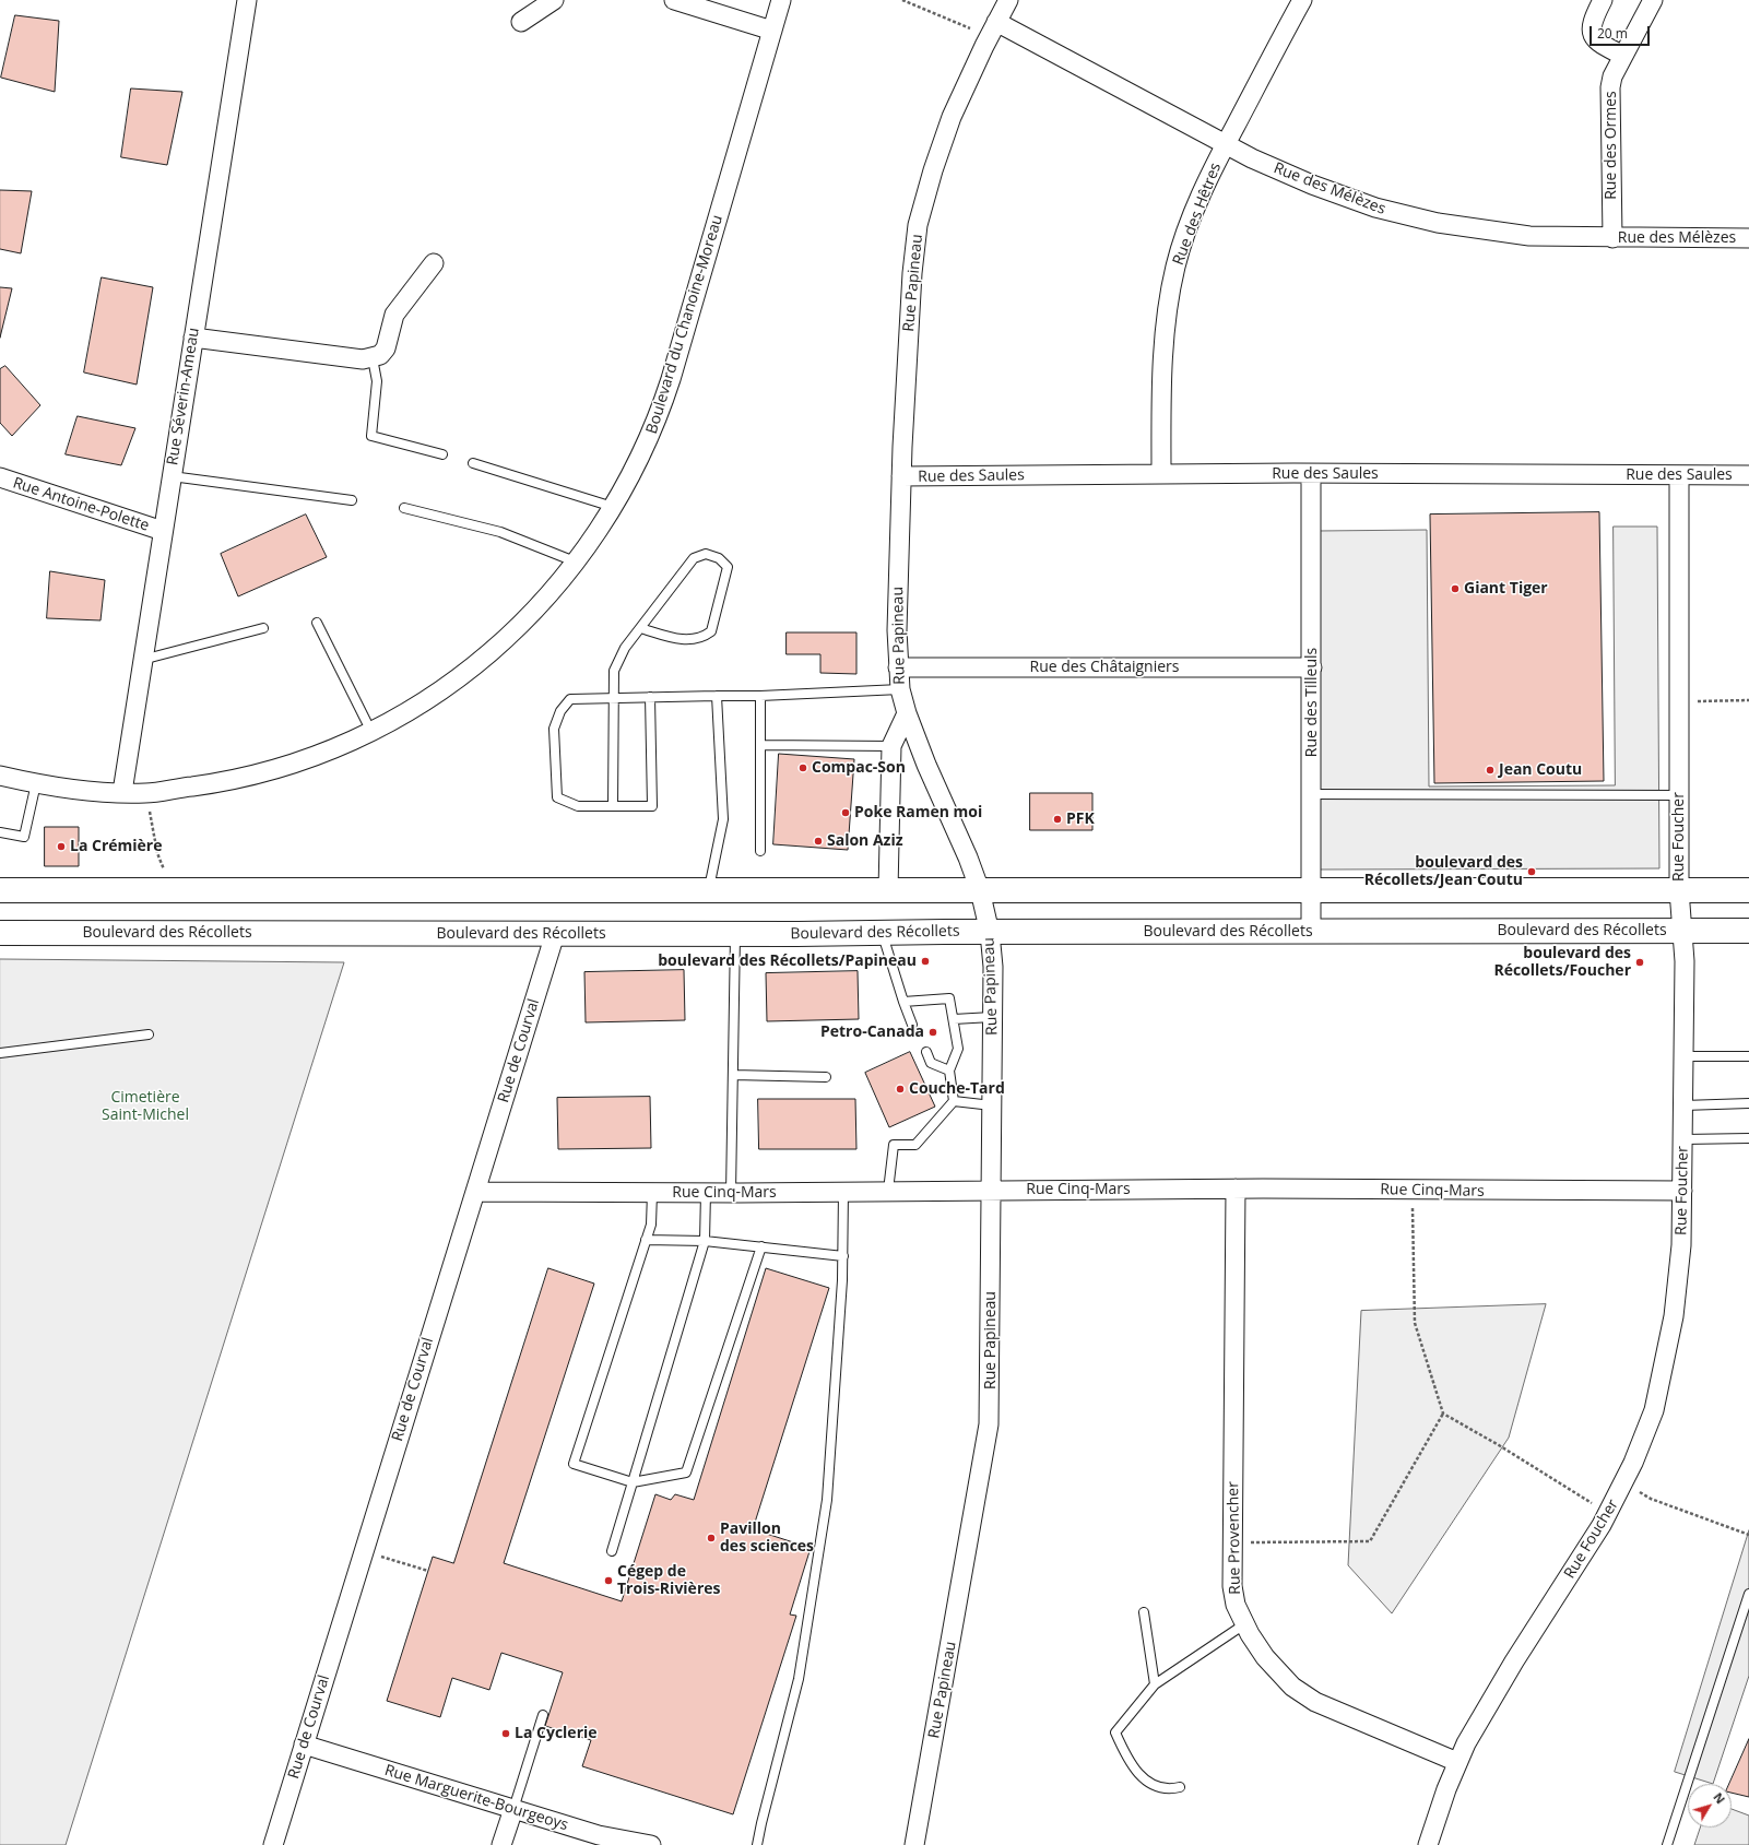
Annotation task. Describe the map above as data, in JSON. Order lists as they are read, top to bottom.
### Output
{
  "streets": {
    "main road": ["Boulevard des Récollets"],
    "street": [
      "Rue des Ormes",
      "Rue des Mélèzes",
      "Rue des Hêtres",
      "Rue Papineau",
      "Boulevard du Chanoine-Moreau",
      "Rue Séverin-Ameau",
      "Rue des Saules",
      "Rue Antoine-Polette",
      "Rue des Châtaigniers",
      "Rue des Tilleuls",
      "Rue Foucher",
      "Rue de Courval",
      "Rue Cinq-Mars",
      "Rue Provencher",
      "Rue Marguerite-Bourgeoys"
    ]
  },
  "crossings": [
    ["Rue des Ormes", "Rue des Mélèzes"],
    ["Rue des Mélèzes", "Rue des Hêtres"],
    ["Rue des Mélèzes", "Rue Papineau"],
    ["Rue des Hêtres", "Rue des Saules"],
    ["Rue Papineau", "Rue des Saules"],
    ["Rue Papineau", "Rue des Châtaigniers"],
    ["Rue Papineau", "Boulevard des Récollets"],
    ["Rue Papineau", "Rue Cinq-Mars"],
    ["Boulevard du Chanoine-Moreau", "Rue Séverin-Ameau"],
    ["Rue Séverin-Ameau", "Rue Antoine-Polette"],
    ["Rue des Saules", "Rue des Tilleuls"],
    ["Rue des Saules", "Rue Foucher"],
    ["Rue des Châtaigniers", "Rue des Tilleuls"],
    ["Rue des Tilleuls", "Boulevard des Récollets"],
    ["Rue Foucher", "Boulevard des Récollets"],
    ["Rue Foucher", "Rue Cinq-Mars"],
    ["Rue Foucher", "Rue Provencher"],
    ["Boulevard des Récollets", "Rue de Courval"],
    ["Rue de Courval", "Rue Cinq-Mars"],
    ["Rue de Courval", "Rue Marguerite-Bourgeoys"],
    ["Rue Cinq-Mars", "Rue Provencher"]
  ],
  "parks": ["Cimetière Saint-Michel"],
  "places": [
    "Giant Tiger",
    "Compac-Son",
    "Jean Coutu",
    "Poke Ramen moi",
    "PFK",
    "Salon Aziz",
    "La Crémière",
    "boulevard des Récollets/Jean Coutu",
    "boulevard des Récollets/Papineau",
    "boulevard des Récollets/Foucher",
    "Petro-Canada",
    "Couche-Tard",
    "Pavillon des sciences",
    "Cégep de Trois-Rivières",
    "La Cyclerie"
  ],
  "scale_bar": "20 m",
  "north": "top right"
}
